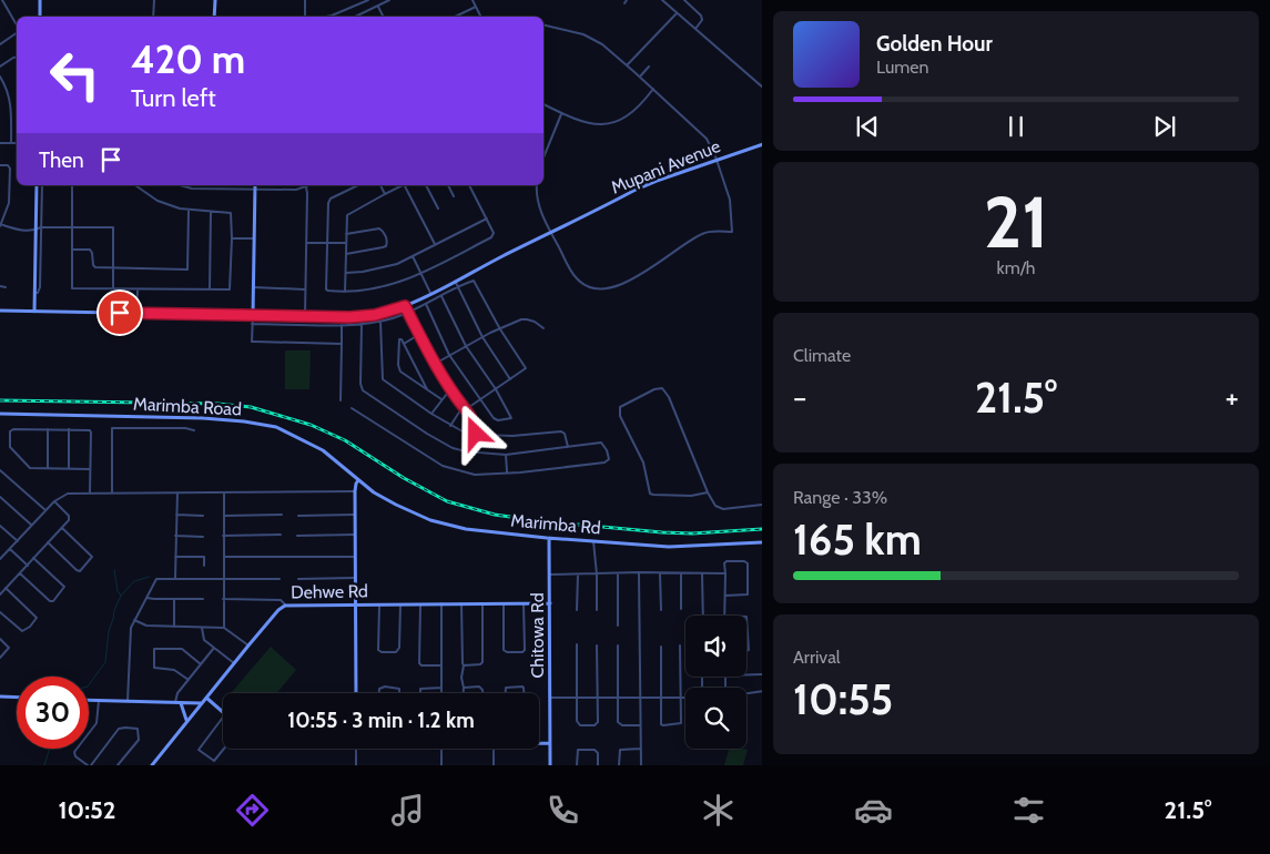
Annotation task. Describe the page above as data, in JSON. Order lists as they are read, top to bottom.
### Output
{
  "streets": {
    "street": [
      "Mupani Avenue",
      "Marimba Road",
      "Marimba Rd",
      "Dehwe Rd",
      "Chitowa Rd"
    ]
  },
  "crossings": [
    ["Marimba Road", "Marimba Rd"],
    ["Marimba Rd", "Chitowa Rd"],
    ["Dehwe Rd", "Chitowa Rd"]
  ],
  "page": {
    "turn": ["420 m", "Turn left"],
    "song": ["Golden Hour", "Lumen"],
    "then": "Then",
    "tile": [
      ["21", "km/h"],
      "Climate",
      ["Range · 33%", "165 km"],
      ["Arrival", "10:55"]
    ],
    "heat": ["−", "21.5°", "+"],
    "limit": "30",
    "trip": "10:55 · 3 min · 1.2 km",
    "tabs": ["10:52", "21.5°"]
  }
}
